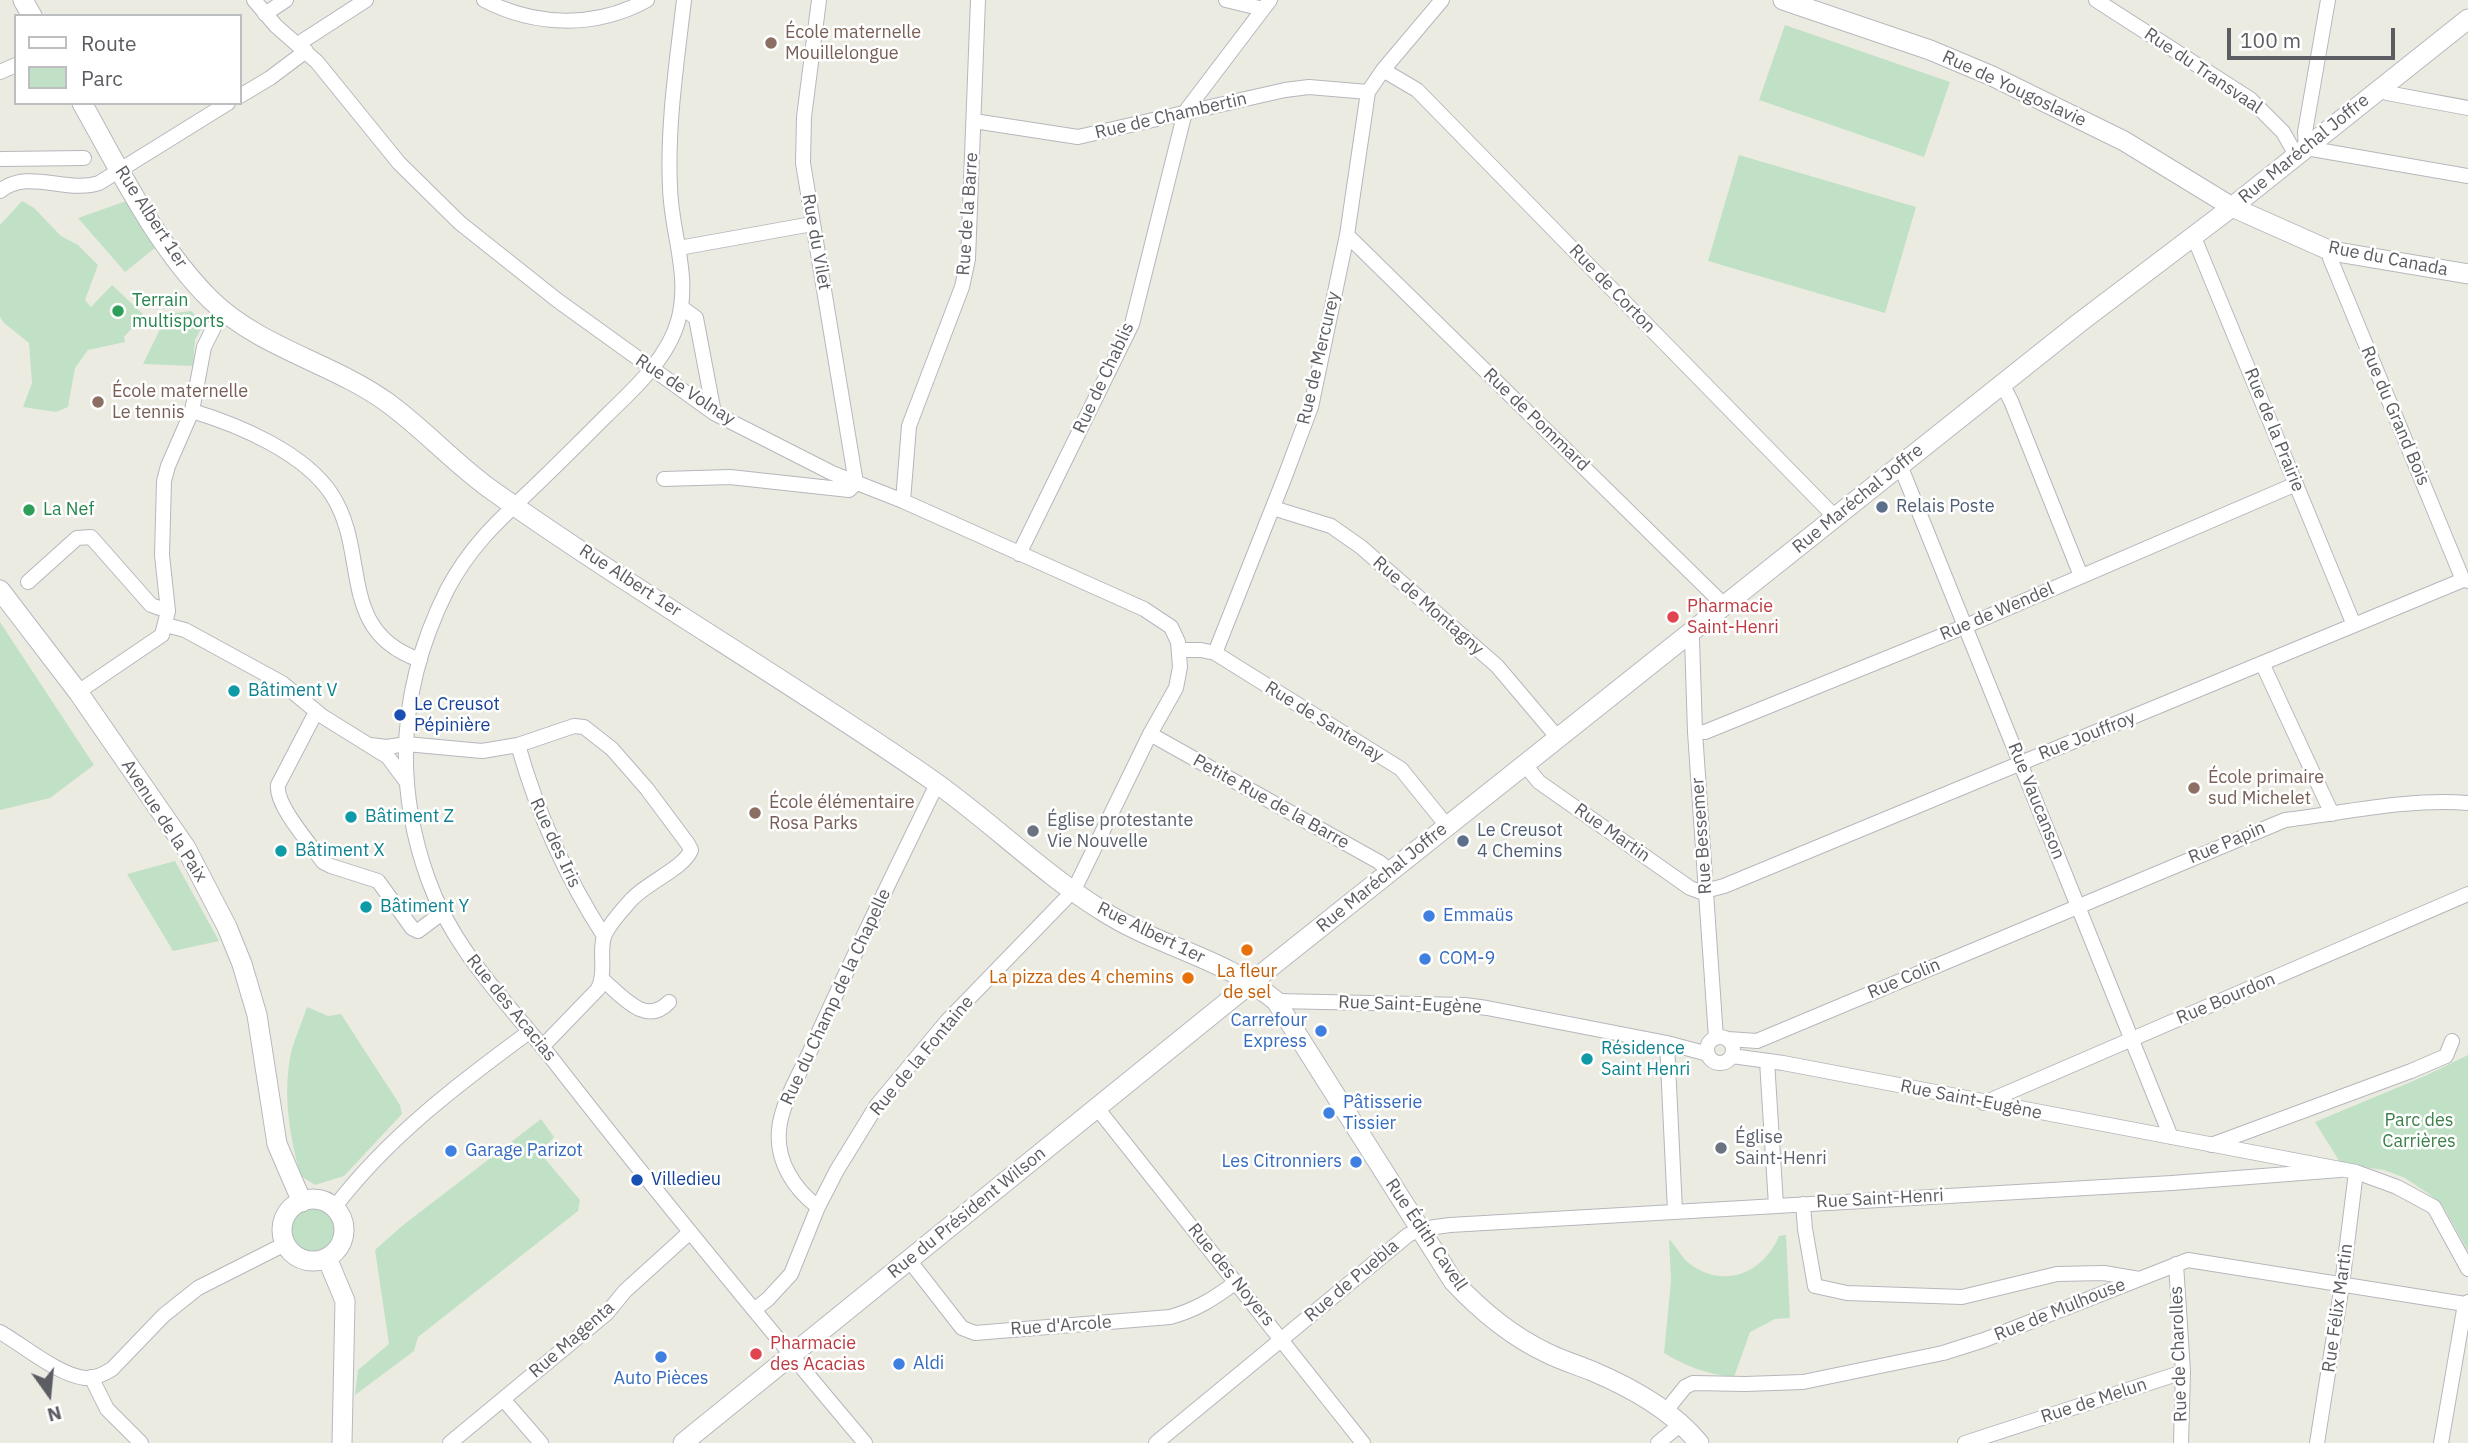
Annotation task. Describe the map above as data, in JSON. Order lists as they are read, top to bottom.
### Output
{
  "streets": {
    "main road": [
      "Rue de Yougoslavie",
      "Rue Maréchal Joffre",
      "Rue Albert 1er",
      "Rue du Canada",
      "Avenue de la Paix",
      "Rue du Président Wilson",
      "Rue Édith Cavell"
    ],
    "street": [
      "Rue du Transvaal",
      "Rue de Chambertin",
      "Rue de la Barre",
      "Rue du Vilet",
      "Rue de Corton",
      "Rue de Mercurey",
      "Rue de Chablis",
      "Rue de Volnay",
      "Rue du Grand Bois",
      "Rue de Pommard",
      "Rue de la Prairie",
      "Rue de Montagny",
      "Rue de Wendel",
      "Rue de Santenay",
      "Rue Jouffroy",
      "Rue Vaucanson",
      "Petite Rue de la Barre",
      "Rue Martin",
      "Rue Bessemer",
      "Rue des Iris",
      "Rue Papin",
      "Rue Colin",
      "Rue du Champ de la Chapelle",
      "Rue Bourdon",
      "Rue Saint-Eugène",
      "Rue des Acacias",
      "Rue de la Fontaine",
      "Rue Saint-Henri",
      "Rue des Noyers",
      "Rue de Puebla",
      "Rue Félix Martin",
      "Rue de Mulhouse",
      "Rue d'Arcole",
      "Rue Magenta",
      "Rue de Charolles",
      "Rue de Melun"
    ]
  },
  "crossings": [
    ["Rue du Transvaal", "Rue Maréchal Joffre"],
    ["Rue de Yougoslavie", "Rue Maréchal Joffre"],
    ["Rue de Yougoslavie", "Rue du Canada"],
    ["Rue de Chambertin", "Rue de la Barre"],
    ["Rue de Chambertin", "Rue de Mercurey"],
    ["Rue de Chambertin", "Rue de Chablis"],
    ["Rue Maréchal Joffre", "Rue Albert 1er"],
    ["Rue Maréchal Joffre", "Rue du Canada"],
    ["Rue Maréchal Joffre", "Rue de Corton"],
    ["Rue Maréchal Joffre", "Rue de Pommard"],
    ["Rue Maréchal Joffre", "Rue de la Prairie"],
    ["Rue Maréchal Joffre", "Rue de Montagny"],
    ["Rue Maréchal Joffre", "Rue de Santenay"],
    ["Rue Maréchal Joffre", "Rue Vaucanson"],
    ["Rue Maréchal Joffre", "Petite Rue de la Barre"],
    ["Rue Maréchal Joffre", "Rue Martin"],
    ["Rue Maréchal Joffre", "Rue Bessemer"],
    ["Rue Maréchal Joffre", "Rue du Président Wilson"],
    ["Rue Maréchal Joffre", "Rue Édith Cavell"],
    ["Rue de la Barre", "Rue de Volnay"],
    ["Rue Albert 1er", "Rue du Champ de la Chapelle"],
    ["Rue Albert 1er", "Rue des Acacias"],
    ["Rue Albert 1er", "Rue de la Fontaine"],
    ["Rue Albert 1er", "Rue du Président Wilson"],
    ["Rue Albert 1er", "Rue Édith Cavell"],
    ["Rue du Vilet", "Rue de Volnay"],
    ["Rue du Canada", "Rue du Grand Bois"],
    ["Rue de Mercurey", "Rue de Pommard"],
    ["Rue de Mercurey", "Rue de Montagny"],
    ["Rue de Mercurey", "Rue de Santenay"],
    ["Rue de Chablis", "Rue de Volnay"],
    ["Rue de Volnay", "Rue de Santenay"],
    ["Rue de Volnay", "Rue des Acacias"],
    ["Rue de Volnay", "Rue de la Fontaine"],
    ["Rue du Grand Bois", "Rue Jouffroy"],
    ["Rue de la Prairie", "Rue de Wendel"],
    ["Rue de la Prairie", "Rue Jouffroy"],
    ["Rue de Wendel", "Rue Vaucanson"],
    ["Rue de Wendel", "Rue Bessemer"],
    ["Rue de Santenay", "Rue de la Fontaine"],
    ["Rue Jouffroy", "Rue Vaucanson"],
    ["Rue Jouffroy", "Rue Martin"],
    ["Rue Jouffroy", "Rue Bessemer"],
    ["Rue Vaucanson", "Rue Papin"],
    ["Rue Vaucanson", "Rue Colin"],
    ["Rue Vaucanson", "Rue Bourdon"],
    ["Rue Vaucanson", "Rue Saint-Eugène"],
    ["Petite Rue de la Barre", "Rue de la Fontaine"],
    ["Rue Martin", "Rue Bessemer"],
    ["Rue Bessemer", "Rue Colin"],
    ["Rue Bessemer", "Rue Saint-Eugène"],
    ["Rue Papin", "Rue Colin"],
    ["Rue Colin", "Rue Saint-Eugène"],
    ["Rue du Champ de la Chapelle", "Rue de la Fontaine"],
    ["Rue Bourdon", "Rue Saint-Eugène"],
    ["Rue Saint-Eugène", "Rue Saint-Henri"],
    ["Rue Saint-Eugène", "Rue Édith Cavell"],
    ["Rue Saint-Eugène", "Rue Félix Martin"],
    ["Rue des Acacias", "Rue de la Fontaine"],
    ["Rue des Acacias", "Rue du Président Wilson"],
    ["Rue des Acacias", "Rue Magenta"],
    ["Rue Saint-Henri", "Rue Édith Cavell"],
    ["Rue Saint-Henri", "Rue de Puebla"],
    ["Rue du Président Wilson", "Rue Édith Cavell"],
    ["Rue du Président Wilson", "Rue des Noyers"],
    ["Rue du Président Wilson", "Rue d'Arcole"],
    ["Rue Édith Cavell", "Rue de Puebla"],
    ["Rue Édith Cavell", "Rue de Mulhouse"],
    ["Rue des Noyers", "Rue de Puebla"],
    ["Rue des Noyers", "Rue d'Arcole"],
    ["Rue Félix Martin", "Rue de Mulhouse"],
    ["Rue de Mulhouse", "Rue de Charolles"],
    ["Rue de Charolles", "Rue de Melun"]
  ],
  "parks": ["Parc des Carrières"],
  "places": [
    "École maternelle Mouillelongue",
    "Terrain multisports",
    "École maternelle Le tennis",
    "Relais Poste",
    "La Nef",
    "Pharmacie Saint-Henri",
    "Bâtiment V",
    "Le Creusot Pépinière",
    "École primaire sud Michelet",
    "École élémentaire Rosa Parks",
    "Bâtiment Z",
    "Église protestante Vie Nouvelle",
    "Le Creusot 4 Chemins",
    "Bâtiment X",
    "Bâtiment Y",
    "Emmaüs",
    "La fleur de sel",
    "COM-9",
    "La pizza des 4 chemins",
    "Carrefour Express",
    "Résidence Saint Henri",
    "Pâtisserie Tissier",
    "Église Saint-Henri",
    "Garage Parizot",
    "Les Citronniers",
    "Villedieu",
    "Pharmacie des Acacias",
    "Auto Pièces",
    "Aldi"
  ],
  "legend": ["Route", "Parc"],
  "scale_bar": "100 m",
  "north": "bottom"
}
